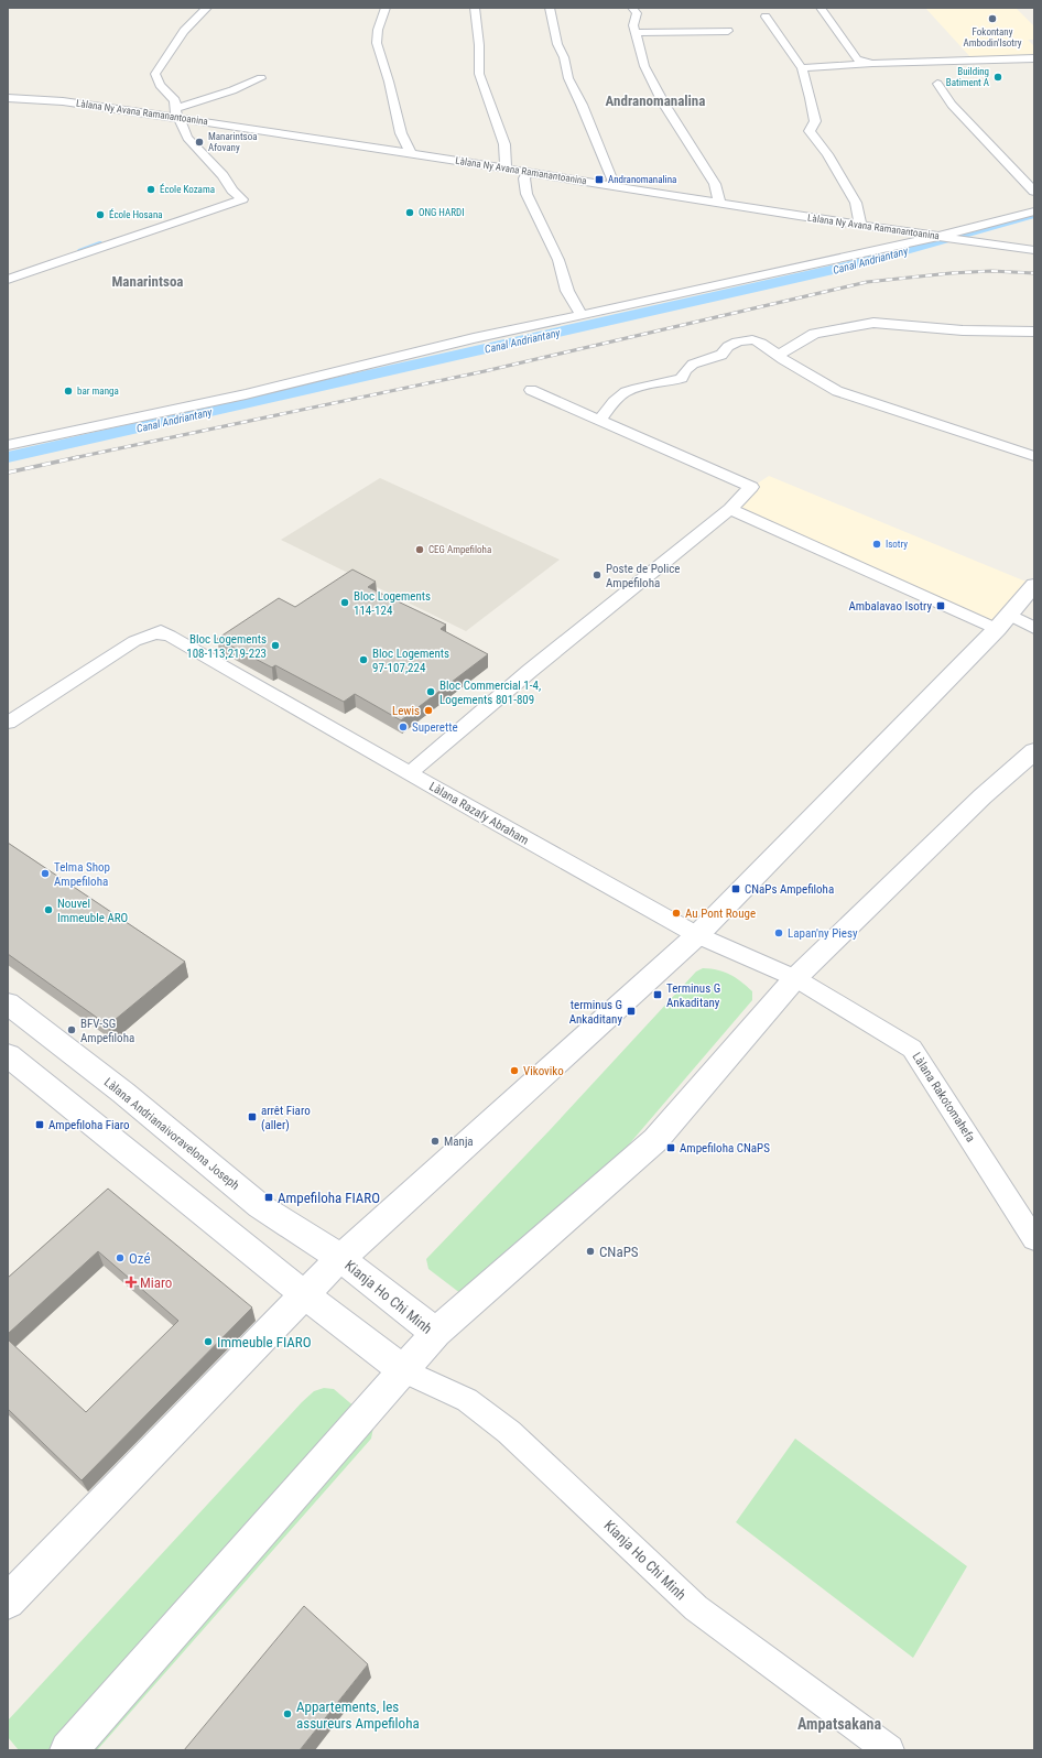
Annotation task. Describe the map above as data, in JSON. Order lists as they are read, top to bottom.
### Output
{
  "streets": {
    "street": [
      "Làlana Ny Avana Ramanantoanina",
      "Làlana Razafy Abraham",
      "Làlana Rakotomahefa",
      "Làlana Andrianaivoravelona Joseph",
      "Kianja Ho Chi Minh"
    ]
  },
  "crossings": [
    ["Làlana Razafy Abraham", "Làlana Rakotomahefa"],
    ["Làlana Andrianaivoravelona Joseph", "Kianja Ho Chi Minh"]
  ],
  "districts": ["Andranomanalina", "Manarintsoa", "Ampatsakana"],
  "water": ["Canal Andriantany"],
  "places": {
    "other": [
      "Fokontany Ambodin'Isotry",
      "Building Batiment A",
      "Manarintsoa Afovany",
      "École Kozama",
      "ONG HARDI",
      "École Hosana",
      "bar manga",
      "Isotry",
      "CEG Ampefiloha",
      "Poste de Police Ampefiloha",
      "Bloc Logements 114-124",
      "Bloc Logements 108-113,219-223",
      "Bloc Logements 97-107,224",
      "Bloc Commercial 1-4, Logements 801-809",
      "Lewis",
      "Superette",
      "Telma Shop Ampefiloha",
      "Nouvel Immeuble ARO",
      "Au Pont Rouge",
      "Lapan'ny Piesy",
      "BFV-SG Ampefiloha",
      "Vikoviko",
      "Manja",
      "CNaPS",
      "Ozé",
      "Immeuble FIARO",
      "Appartements, les assureurs Ampefiloha"
    ],
    "transit": [
      "Andranomanalina",
      "Ambalavao Isotry",
      "CNaPs Ampefiloha",
      "Terminus G Ankaditany",
      "terminus G Ankaditany",
      "arrêt Fiaro (aller)",
      "Ampefiloha Fiaro",
      "Ampefiloha CNaPS",
      "Ampefiloha FIARO"
    ],
    "health": ["Miaro"]
  }
}
